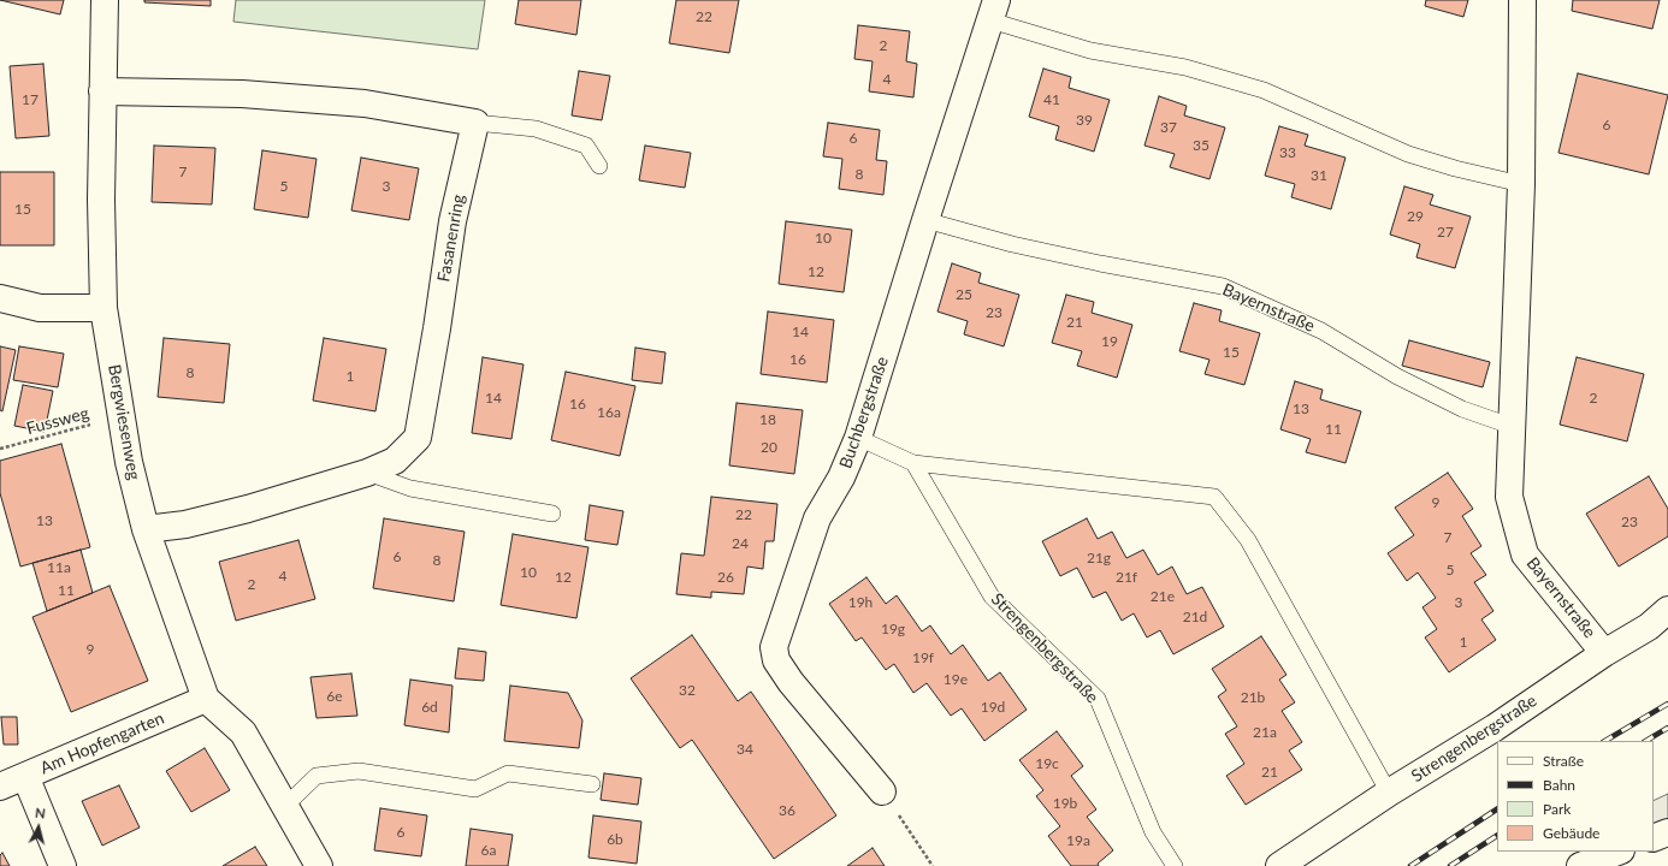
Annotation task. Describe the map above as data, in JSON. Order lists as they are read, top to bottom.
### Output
{
  "streets": {
    "street": [
      "Fasanenring",
      "Bayernstraße",
      "Buchbergstraße",
      "Bergwiesenweg",
      "Strengenbergstraße",
      "Am Hopfengarten"
    ],
    "path": ["Fussweg"]
  },
  "crossings": [
    ["Fasanenring", "Bergwiesenweg"],
    ["Bayernstraße", "Buchbergstraße"],
    ["Bayernstraße", "Strengenbergstraße"],
    ["Fussweg", "Bergwiesenweg"],
    ["Bergwiesenweg", "Am Hopfengarten"]
  ],
  "house_numbers": [
    "22",
    "2",
    "4",
    "17",
    "41",
    "39",
    "6",
    "37",
    "6",
    "35",
    "33",
    "7",
    "8",
    "31",
    "5",
    "3",
    "15",
    "29",
    "27",
    "10",
    "12",
    "25",
    "23",
    "21",
    "14",
    "19",
    "15",
    "16",
    "8",
    "1",
    "14",
    "2",
    "16",
    "13",
    "16a",
    "18",
    "11",
    "20",
    "9",
    "22",
    "13",
    "23",
    "7",
    "24",
    "6",
    "21g",
    "8",
    "11a",
    "5",
    "10",
    "4",
    "12",
    "26",
    "21f",
    "2",
    "11",
    "21e",
    "19h",
    "3",
    "21d",
    "19g",
    "1",
    "9",
    "19f",
    "19e",
    "32",
    "6e",
    "21b",
    "6d",
    "19d",
    "21a",
    "34",
    "19c",
    "21",
    "19b",
    "36",
    "6",
    "6b",
    "19a",
    "6a"
  ],
  "legend": [
    "Straße",
    "Bahn",
    "Park",
    "Gebäude"
  ],
  "north": "top"
}
